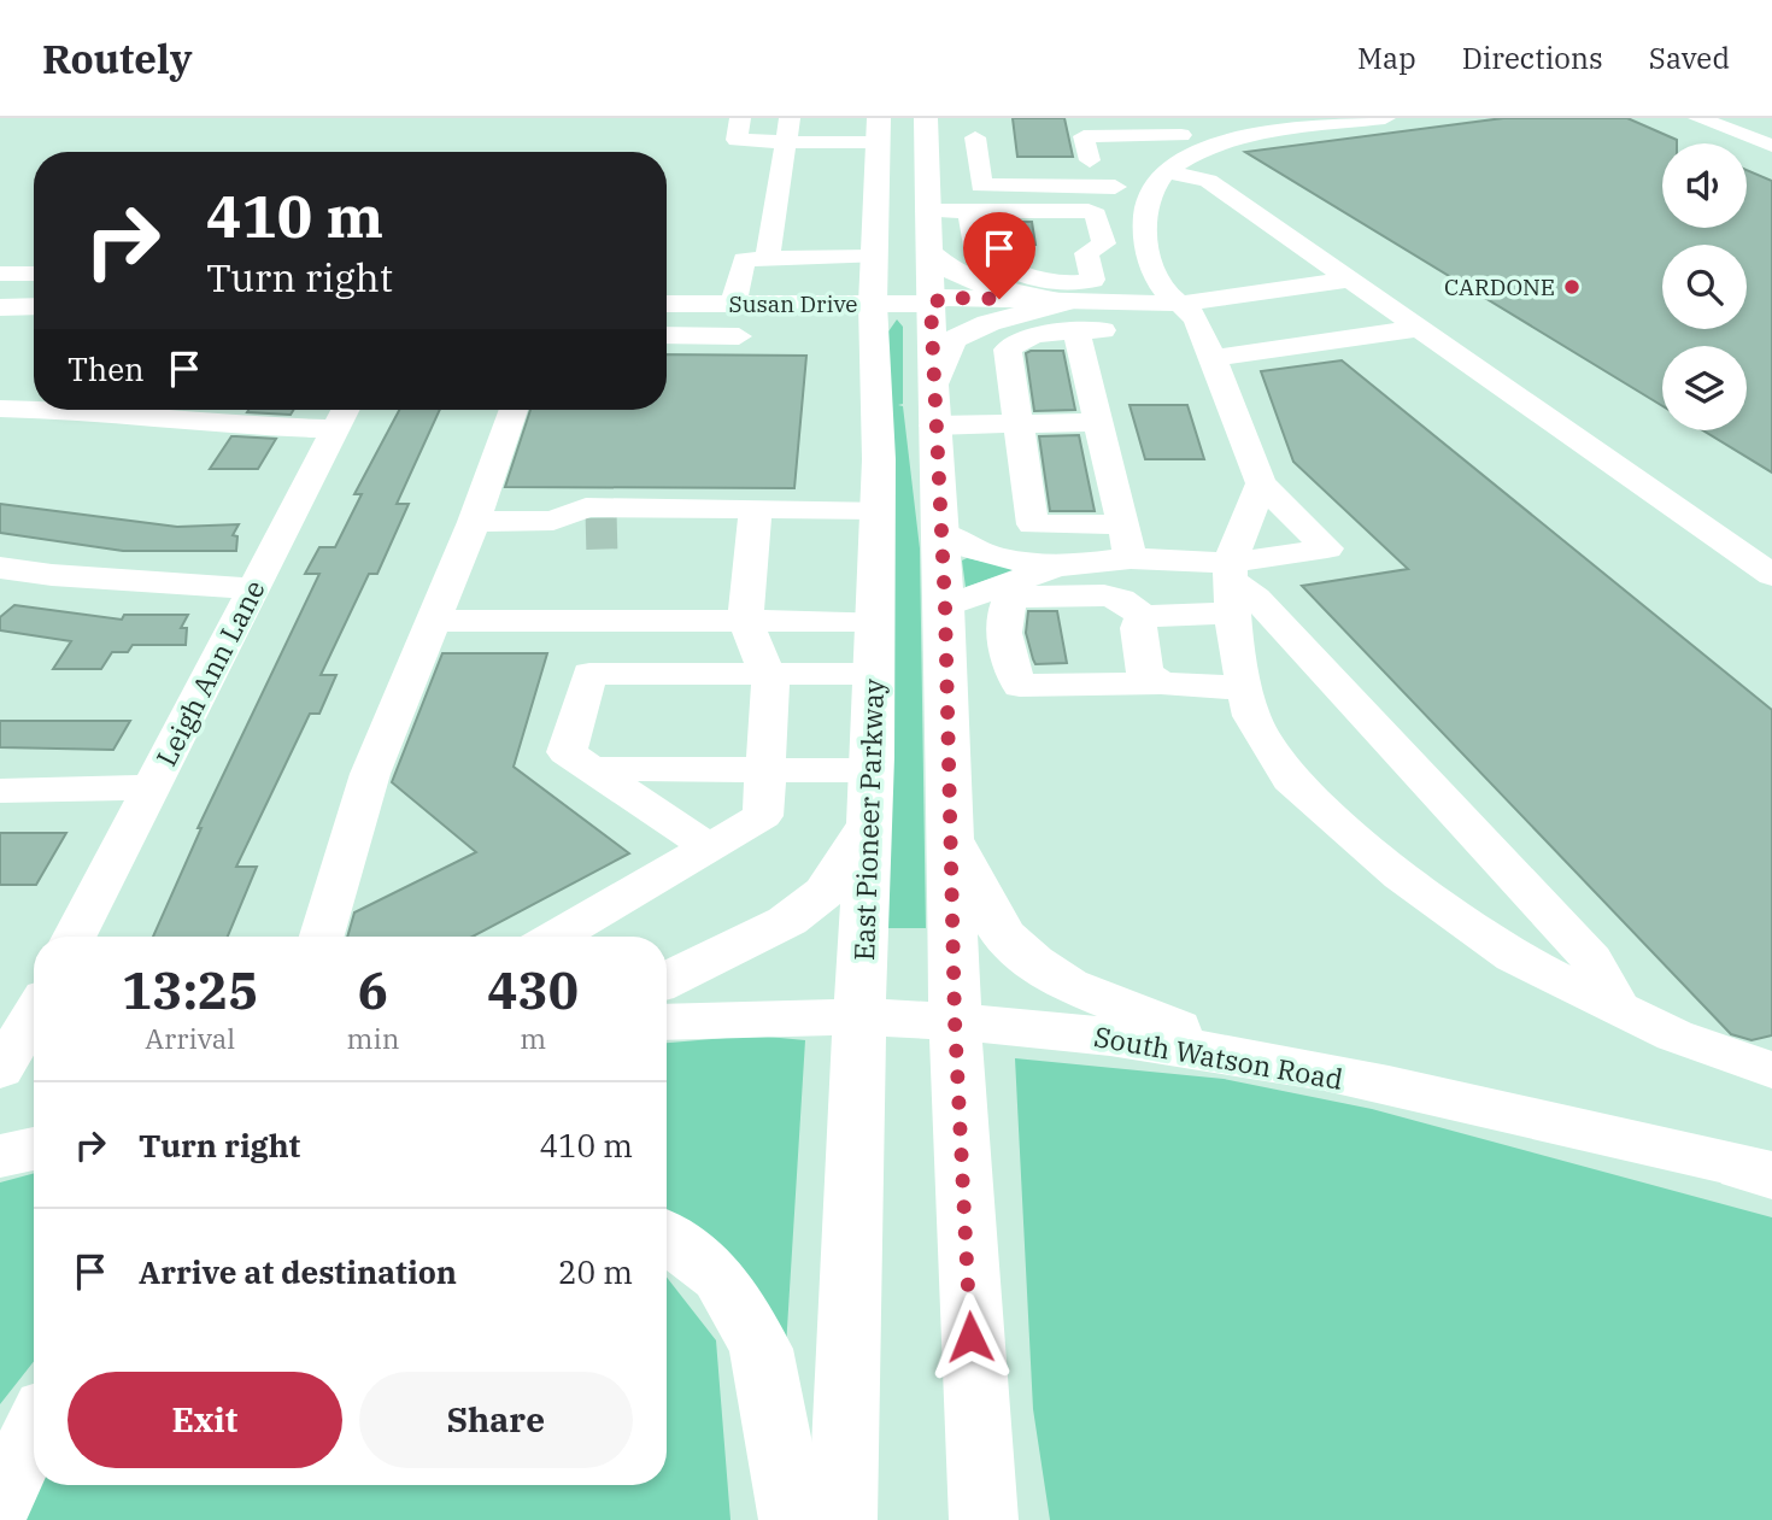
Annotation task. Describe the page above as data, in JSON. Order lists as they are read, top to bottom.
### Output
{
  "streets": {
    "main road": ["East Pioneer Parkway", "South Watson Road"],
    "street": ["Susan Drive", "Leigh Ann Lane"]
  },
  "crossings": [
    ["Susan Drive", "East Pioneer Parkway"],
    ["East Pioneer Parkway", "South Watson Road"]
  ],
  "places": ["CARDONE"],
  "page": {
    "header": "Routely",
    "nav": ["Map", "Directions", "Saved"],
    "turn": ["410 m", "Turn right"],
    "then": "Then",
    "eta": [
      "13:25",
      "Arrival",
      "6",
      "min",
      "430",
      "m"
    ],
    "list": [
      {
        "name": "Turn right",
        "value": "410 m"
      },
      {
        "name": "Arrive at destination",
        "value": "20 m"
      }
    ],
    "buttons": ["Exit", "Share"]
  }
}
